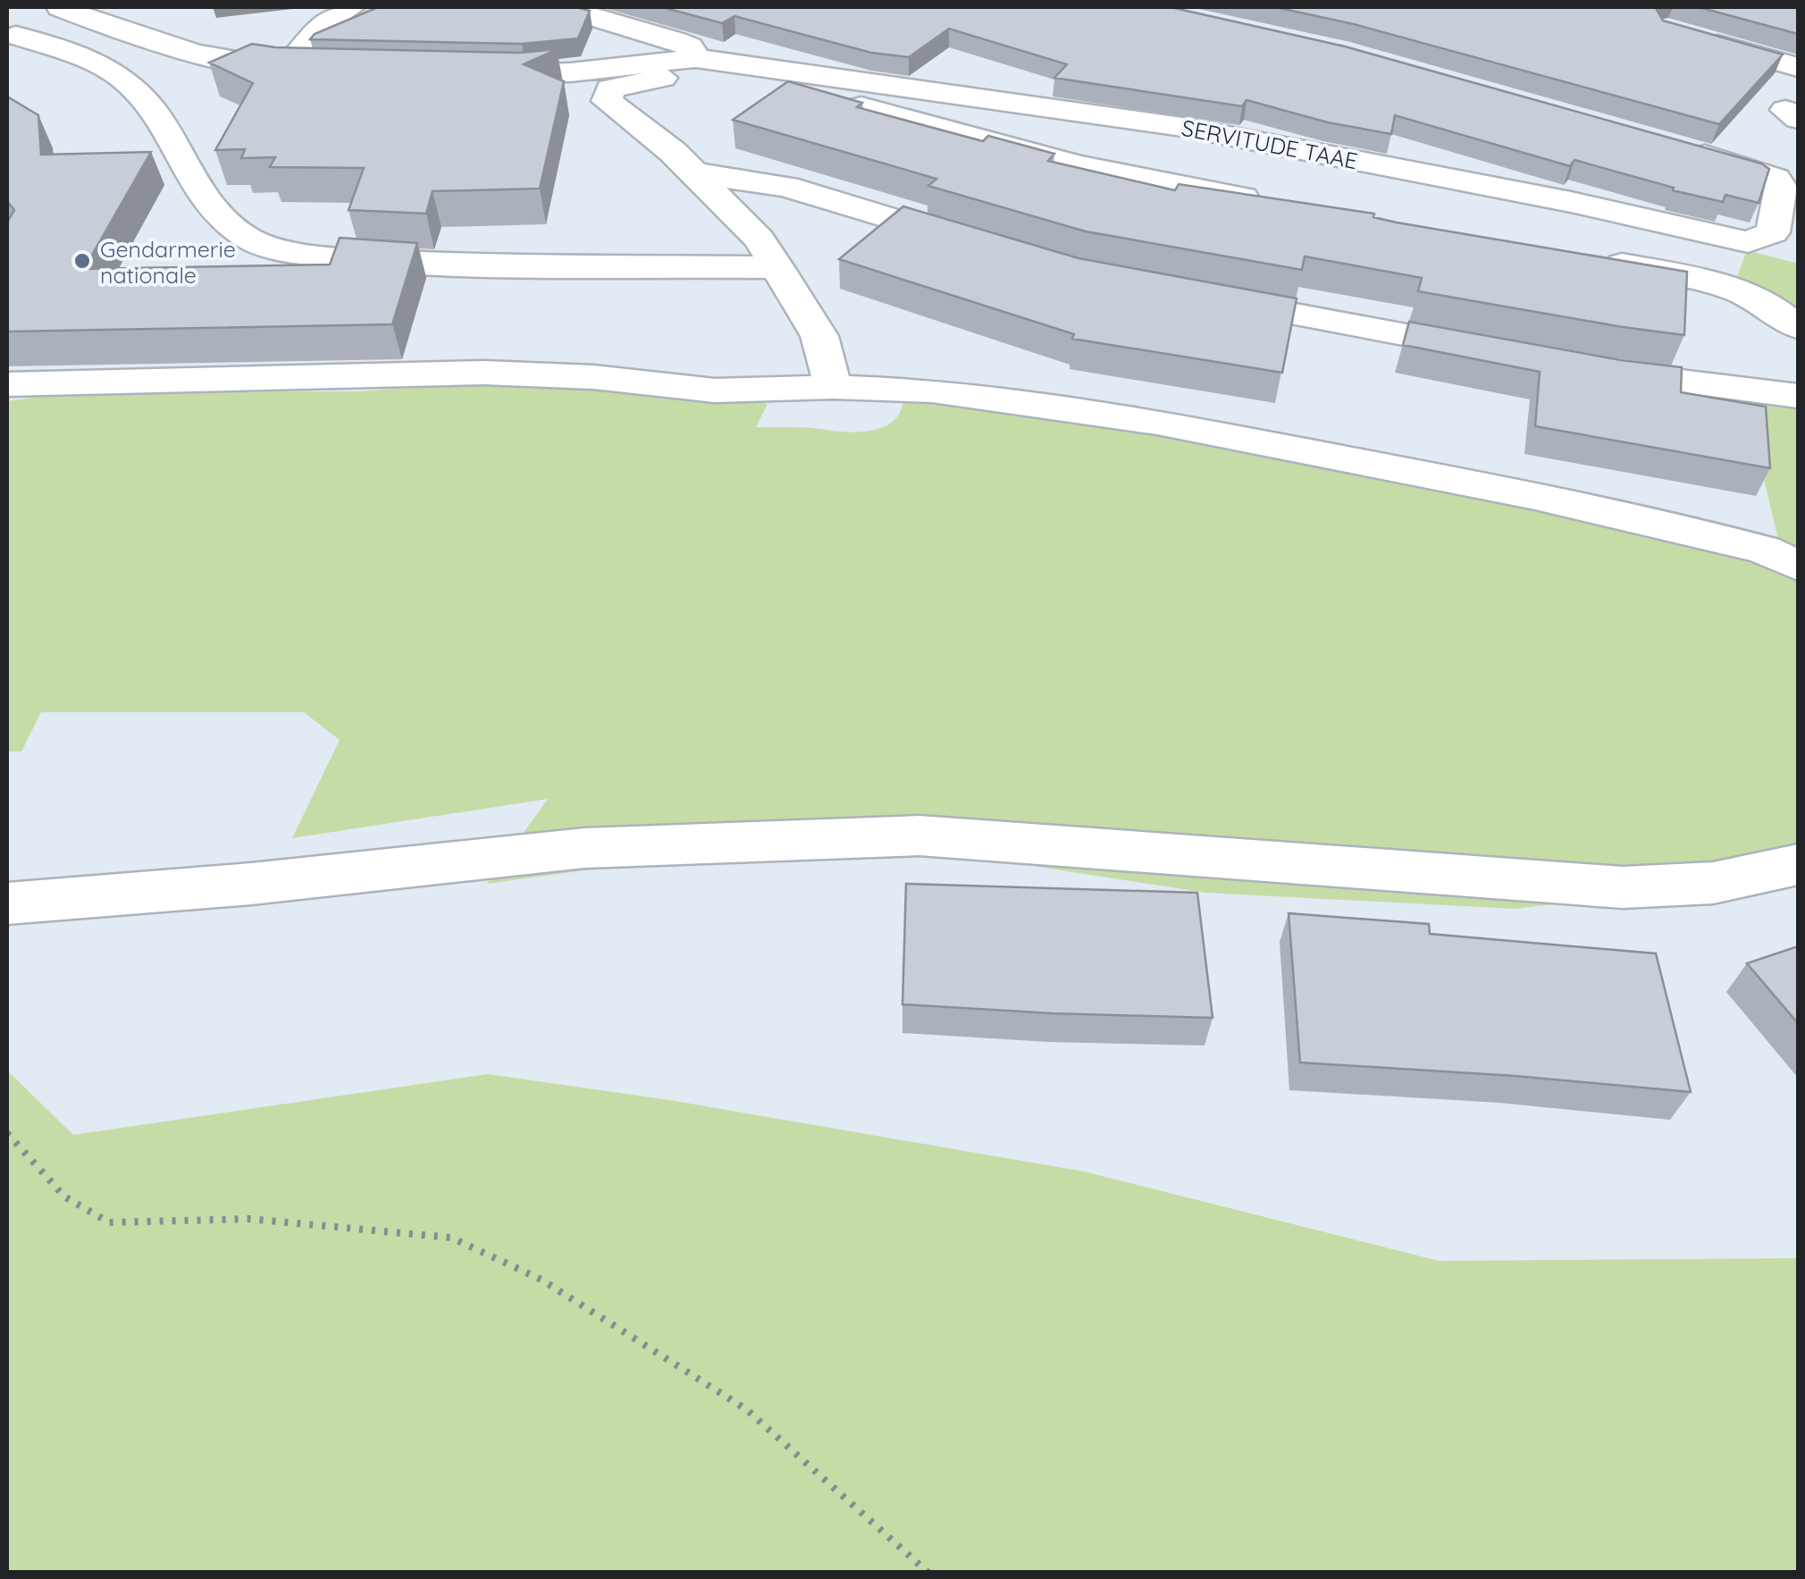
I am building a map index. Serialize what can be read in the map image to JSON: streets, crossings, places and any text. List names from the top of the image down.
{
  "streets": {
    "street": ["SERVITUDE TAAE"]
  },
  "places": ["Gendarmerie nationale"]
}
